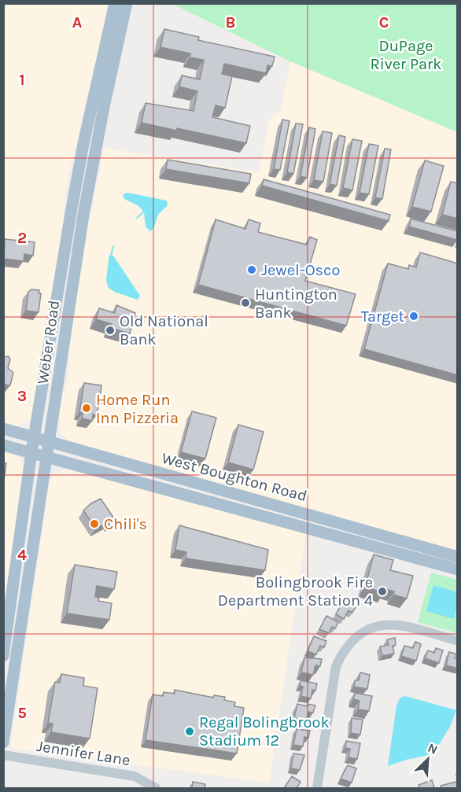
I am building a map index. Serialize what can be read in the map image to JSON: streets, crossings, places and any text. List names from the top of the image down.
{
  "streets": {
    "main road": ["Weber Road", "West Boughton Road"],
    "street": ["Jennifer Lane"]
  },
  "crossings": [
    ["Weber Road", "West Boughton Road"]
  ],
  "parks": ["DuPage River Park"],
  "places": [
    "Jewel-Osco",
    "Huntington Bank",
    "Target",
    "Old National Bank",
    "Home Run Inn Pizzeria",
    "Chili's",
    "Bolingbrook Fire Department Station 4",
    "Regal Bolingbrook Stadium 12"
  ],
  "north": "top right",
  "grid": {
    "columns": ["A", "B", "C"],
    "rows": [
      "1",
      "2",
      "3",
      "4",
      "5"
    ]
  }
}
